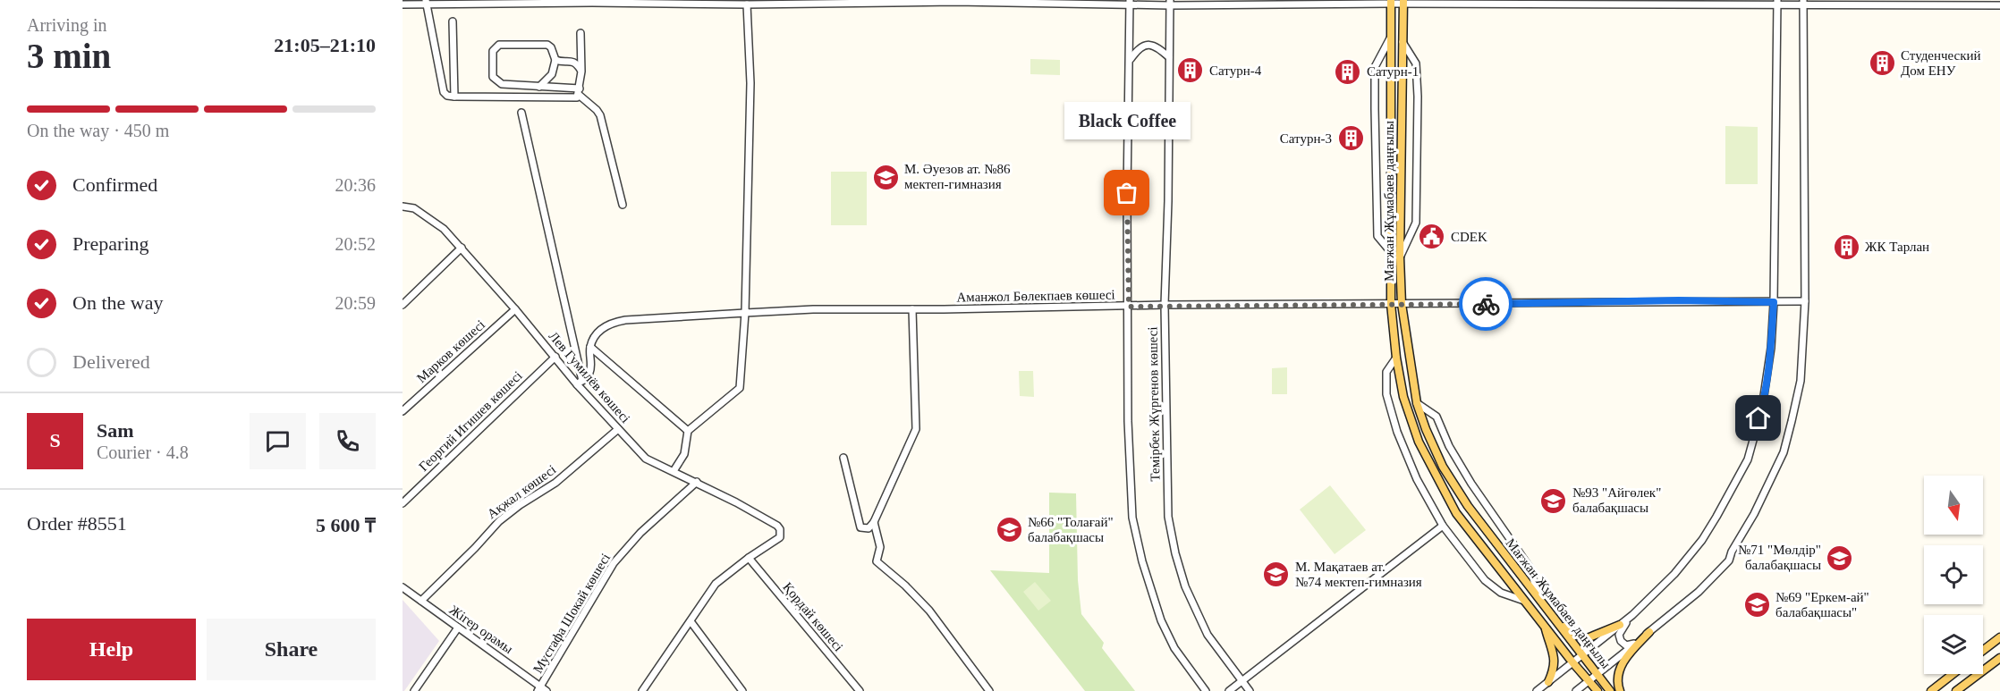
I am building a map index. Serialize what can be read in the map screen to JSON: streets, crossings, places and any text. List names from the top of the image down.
{
  "streets": {
    "main road": ["Мағжан Жұмабаев даңғылы"],
    "street": [
      "Аманжол Бөлекпаев көшесі",
      "Марков көшесі",
      "Лев Гумилёв көшесі",
      "Темірбек Жүргенов көшесі",
      "Георгий Игишев көшесі",
      "Ақжал көшесі",
      "Мустафа Шокай көшесі",
      "Қордай көшесі",
      "Жігер орамы"
    ]
  },
  "crossings": [
    ["Мағжан Жұмабаев даңғылы", "Аманжол Бөлекпаев көшесі"],
    ["Аманжол Бөлекпаев көшесі", "Темірбек Жүргенов көшесі"],
    ["Марков көшесі", "Лев Гумилёв көшесі"],
    ["Лев Гумилёв көшесі", "Георгий Игишев көшесі"],
    ["Лев Гумилёв көшесі", "Ақжал көшесі"],
    ["Лев Гумилёв көшесі", "Мустафа Шокай көшесі"],
    ["Лев Гумилёв көшесі", "Қордай көшесі"],
    ["Ақжал көшесі", "Жігер орамы"],
    ["Мустафа Шокай көшесі", "Жігер орамы"]
  ],
  "places": {
    "building": [
      "Студенческий Дом ЕНУ",
      "Сатурн-4",
      "Сатурн-1",
      "Сатурн-3",
      "ЖК Тарлан"
    ],
    "school or university": [
      "М. Әуезов ат. №86 мектеп-гимназия",
      "№93 \"Айгөлек\" балабақшасы",
      "№66 \"Толағай\" балабақшасы",
      "№71 \"Мөлдір\" балабақшасы",
      "М. Мақатаев ат. №74 мектеп-гимназия",
      "№69 \"Еркем-ай\" балабақшасы\""
    ],
    "other": ["Black Coffee"],
    "public building": ["CDEK"]
  },
  "north": "bottom",
  "page": {
    "heading": ["3 min", "Arriving in", "21:05–21:10"],
    "panel": [
      "Sam",
      "Courier · 4.8",
      "Order #8551",
      "5 600 ₸"
    ],
    "bar": "On the way · 450 m",
    "bubble": "Black Coffee",
    "list": [
      ["Confirmed", "20:36"],
      ["Preparing", "20:52"],
      ["On the way", "20:59"],
      "Delivered"
    ],
    "round": "S",
    "buttons": ["Help", "Share"]
  }
}
